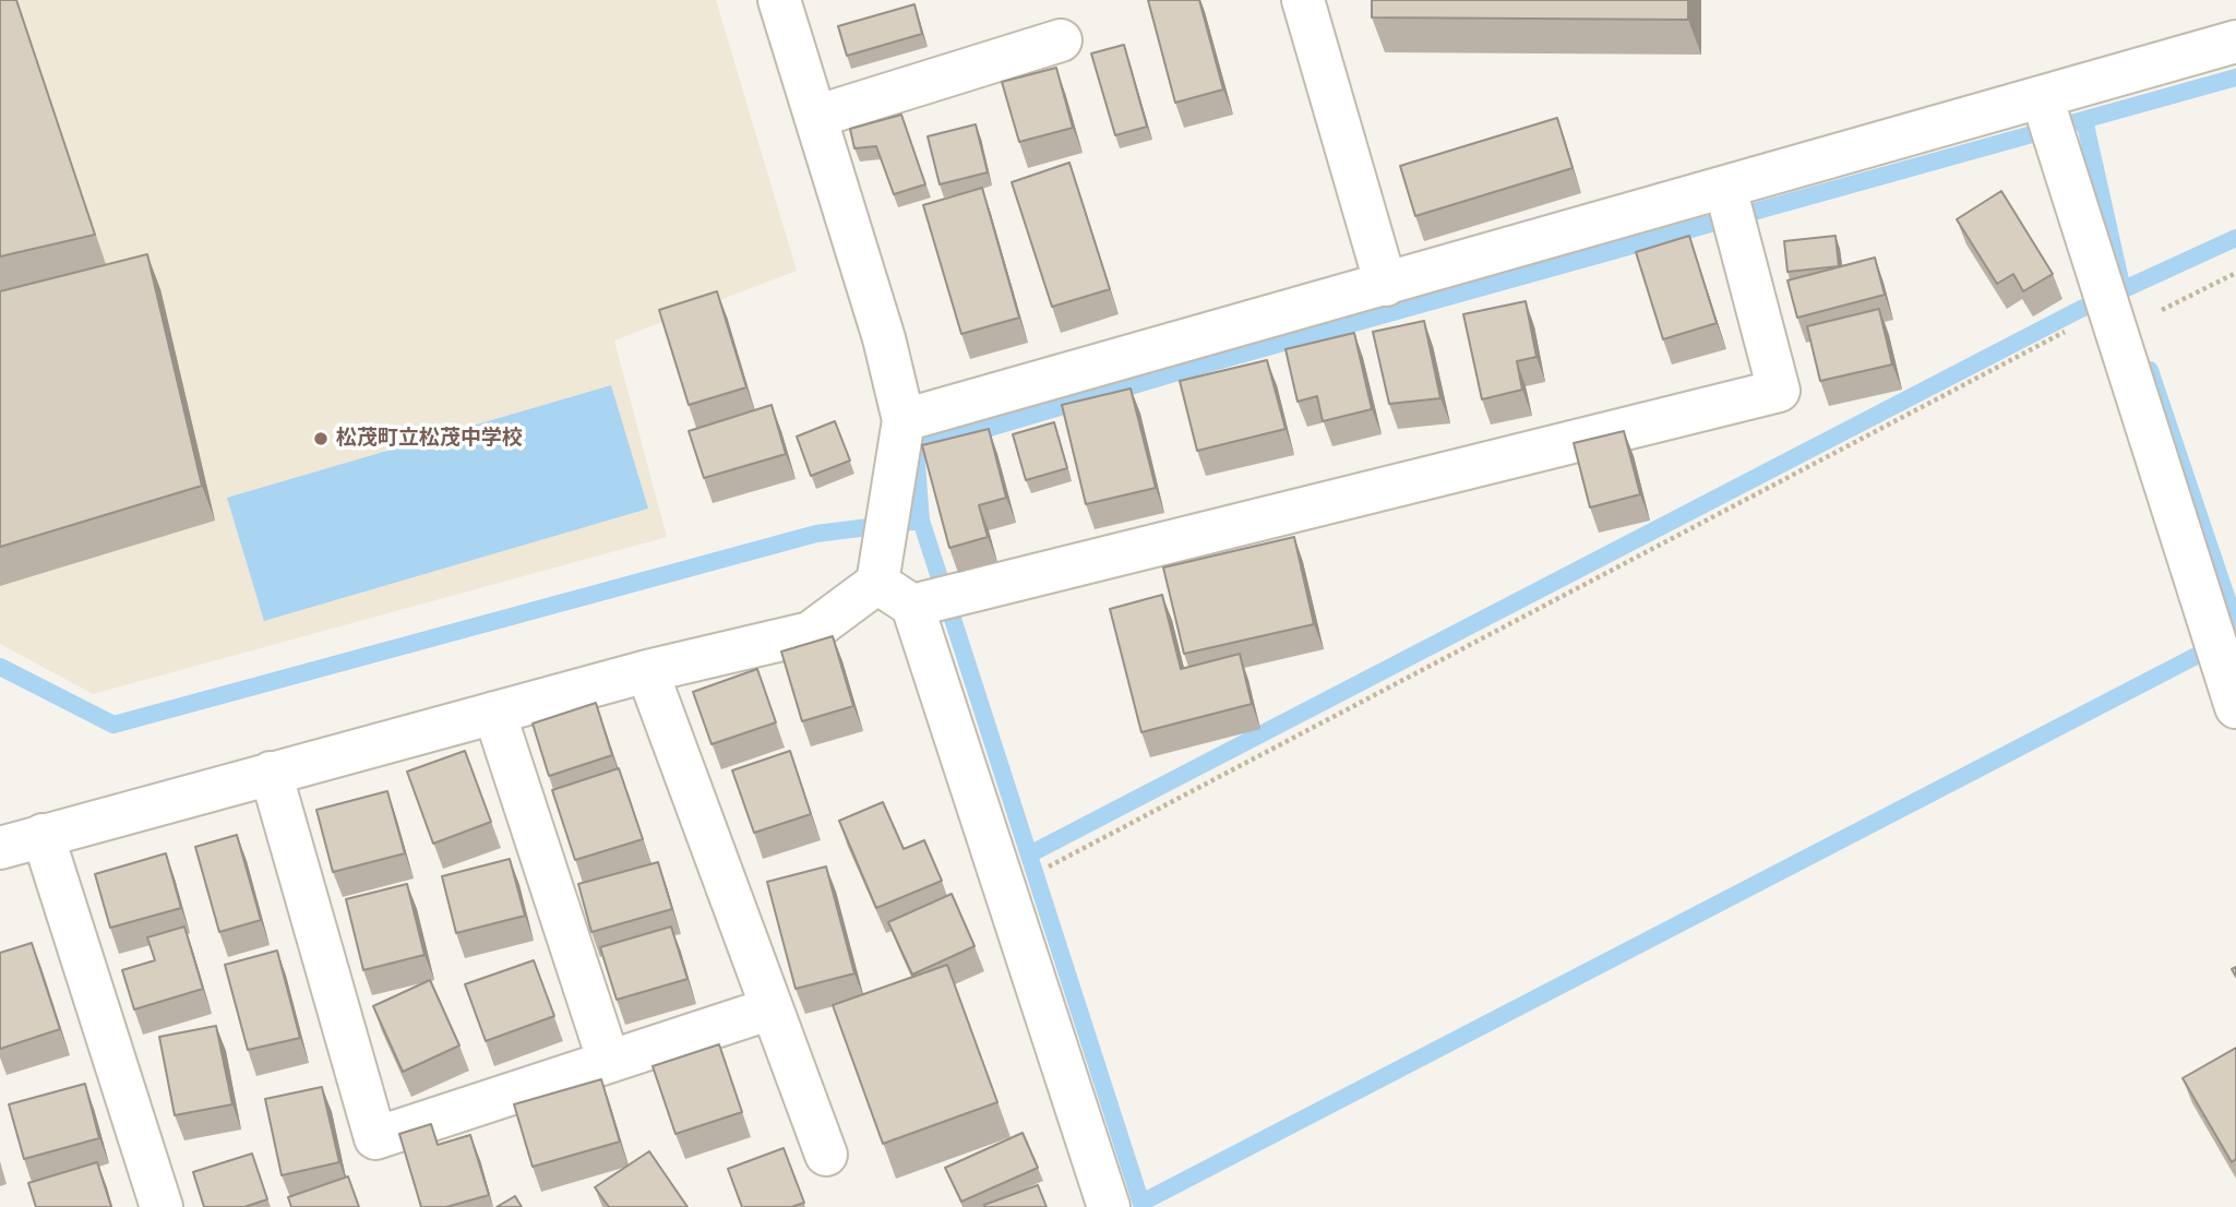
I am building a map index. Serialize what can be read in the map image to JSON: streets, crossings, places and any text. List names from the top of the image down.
{
  "places": ["松茂町立松茂中学校"]
}
